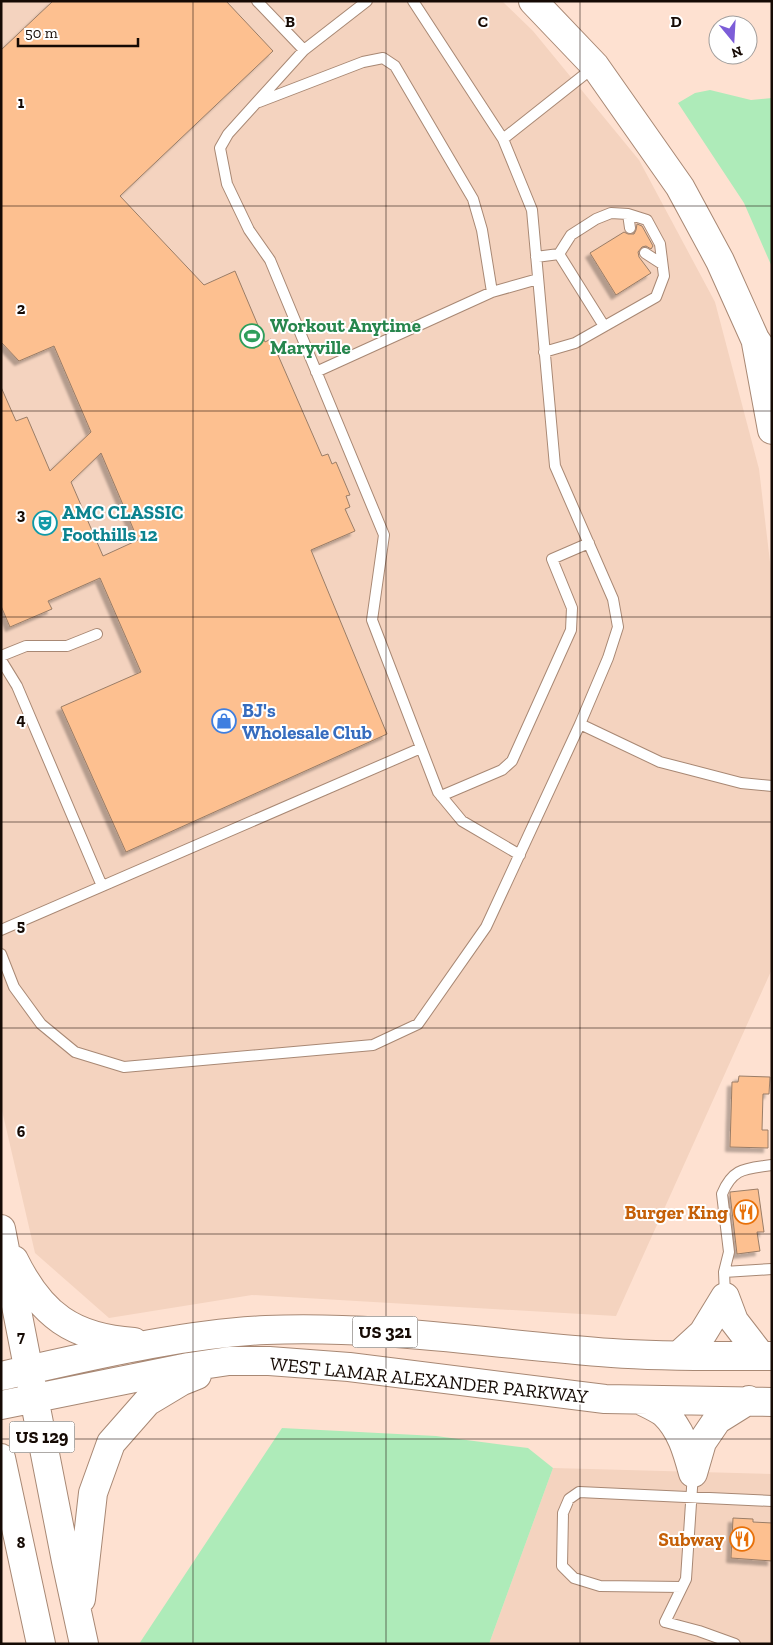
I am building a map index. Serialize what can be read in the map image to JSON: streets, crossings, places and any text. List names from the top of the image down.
{
  "streets": {
    "main road": ["US 321", "WEST LAMAR ALEXANDER PARKWAY", "US 129"]
  },
  "crossings": [
    ["WEST LAMAR ALEXANDER PARKWAY", "US 129"]
  ],
  "places": {
    "sports": ["Workout Anytime Maryville"],
    "theatre": ["AMC CLASSIC Foothills 12"],
    "shop": ["BJ's Wholesale Club"],
    "restaurant": ["Burger King", "Subway"]
  },
  "scale_bar": "50 m",
  "north": "bottom",
  "grid": {
    "columns": ["B", "C", "D"],
    "rows": [
      "1",
      "2",
      "3",
      "4",
      "5",
      "6",
      "7",
      "8"
    ]
  }
}
